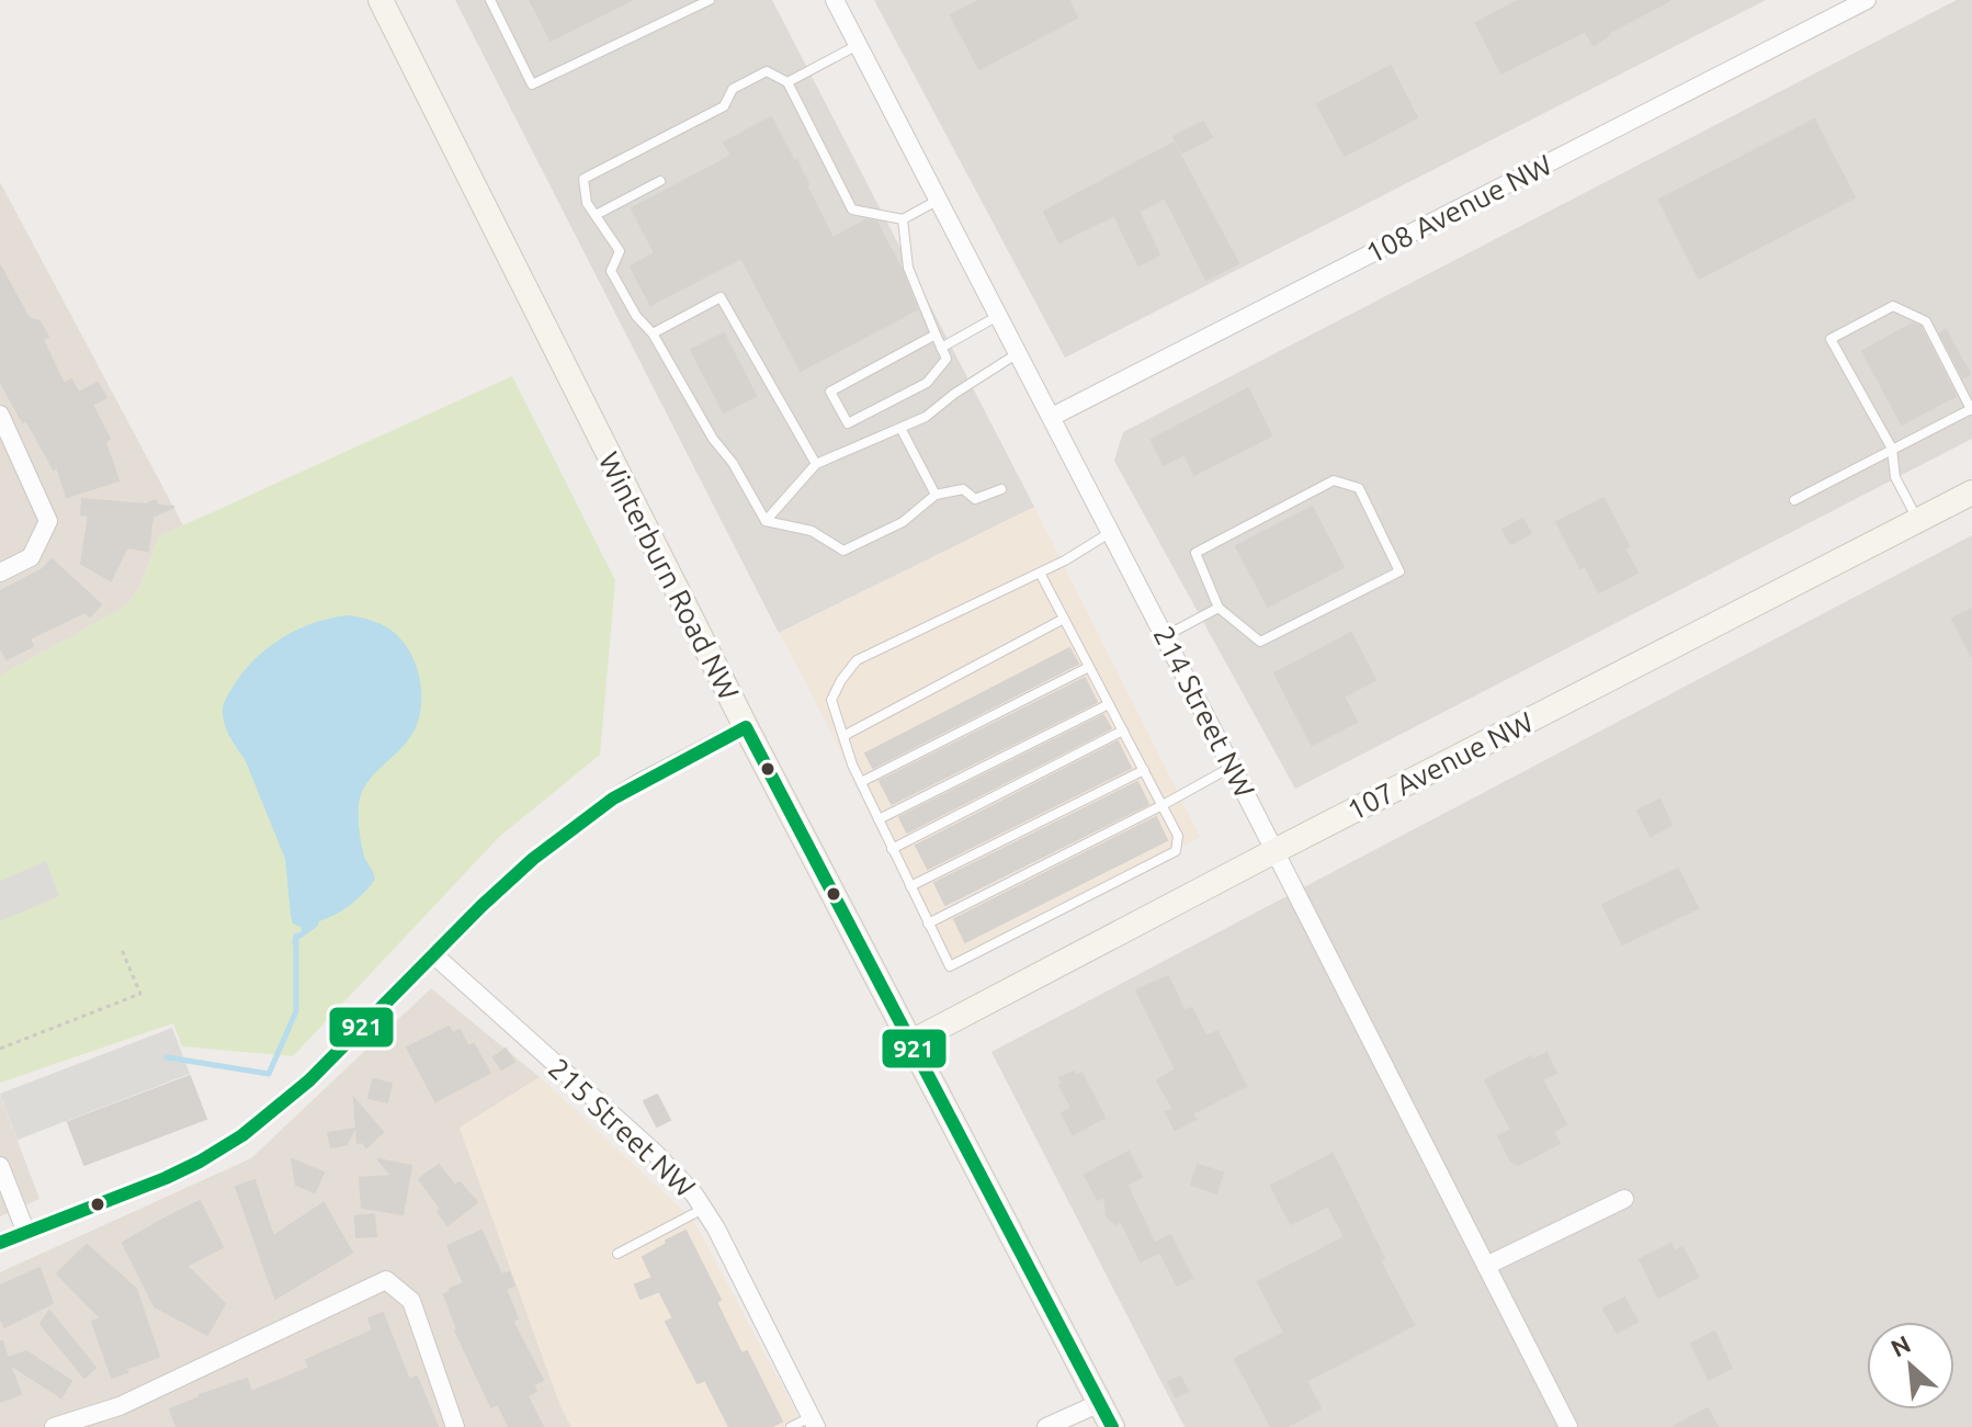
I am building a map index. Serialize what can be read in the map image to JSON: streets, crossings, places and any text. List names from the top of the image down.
{
  "streets": {
    "main road": ["Winterburn Road NW", "107 Avenue NW"],
    "street": ["108 Avenue NW", "214 Street NW", "215 Street NW"]
  },
  "crossings": [
    ["108 Avenue NW", "214 Street NW"],
    ["Winterburn Road NW", "107 Avenue NW"],
    ["214 Street NW", "107 Avenue NW"]
  ],
  "lines": ["transit line 921"],
  "north": "top left"
}
